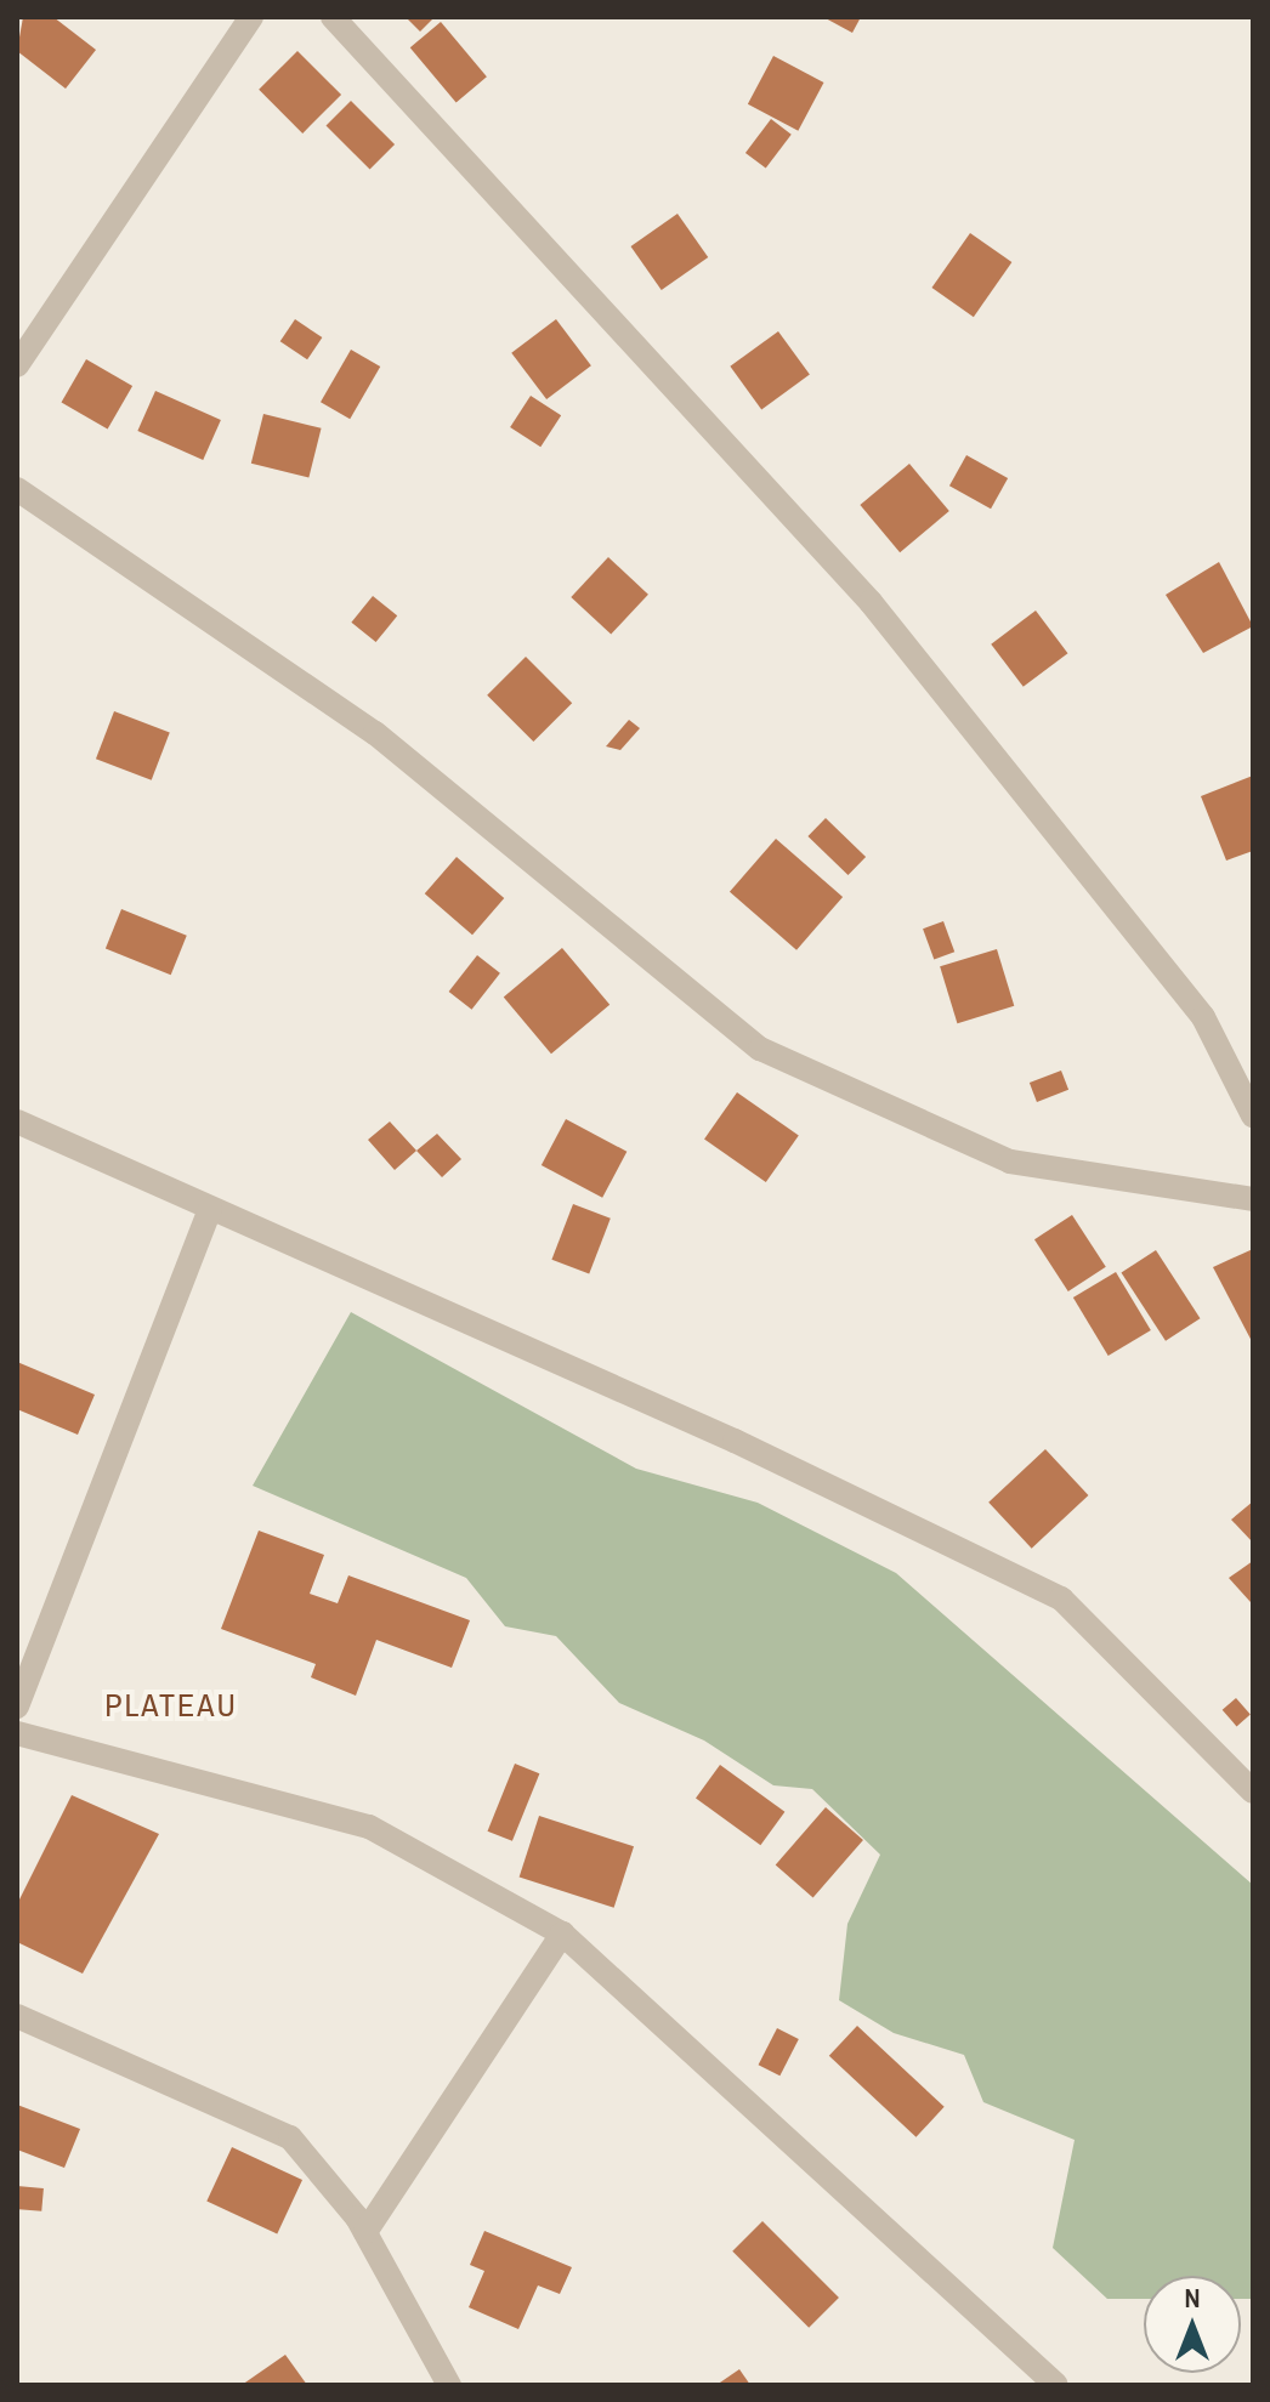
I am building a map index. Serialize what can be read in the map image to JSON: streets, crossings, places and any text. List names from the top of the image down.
{
  "districts": ["PLATEAU"],
  "north": "top"
}
